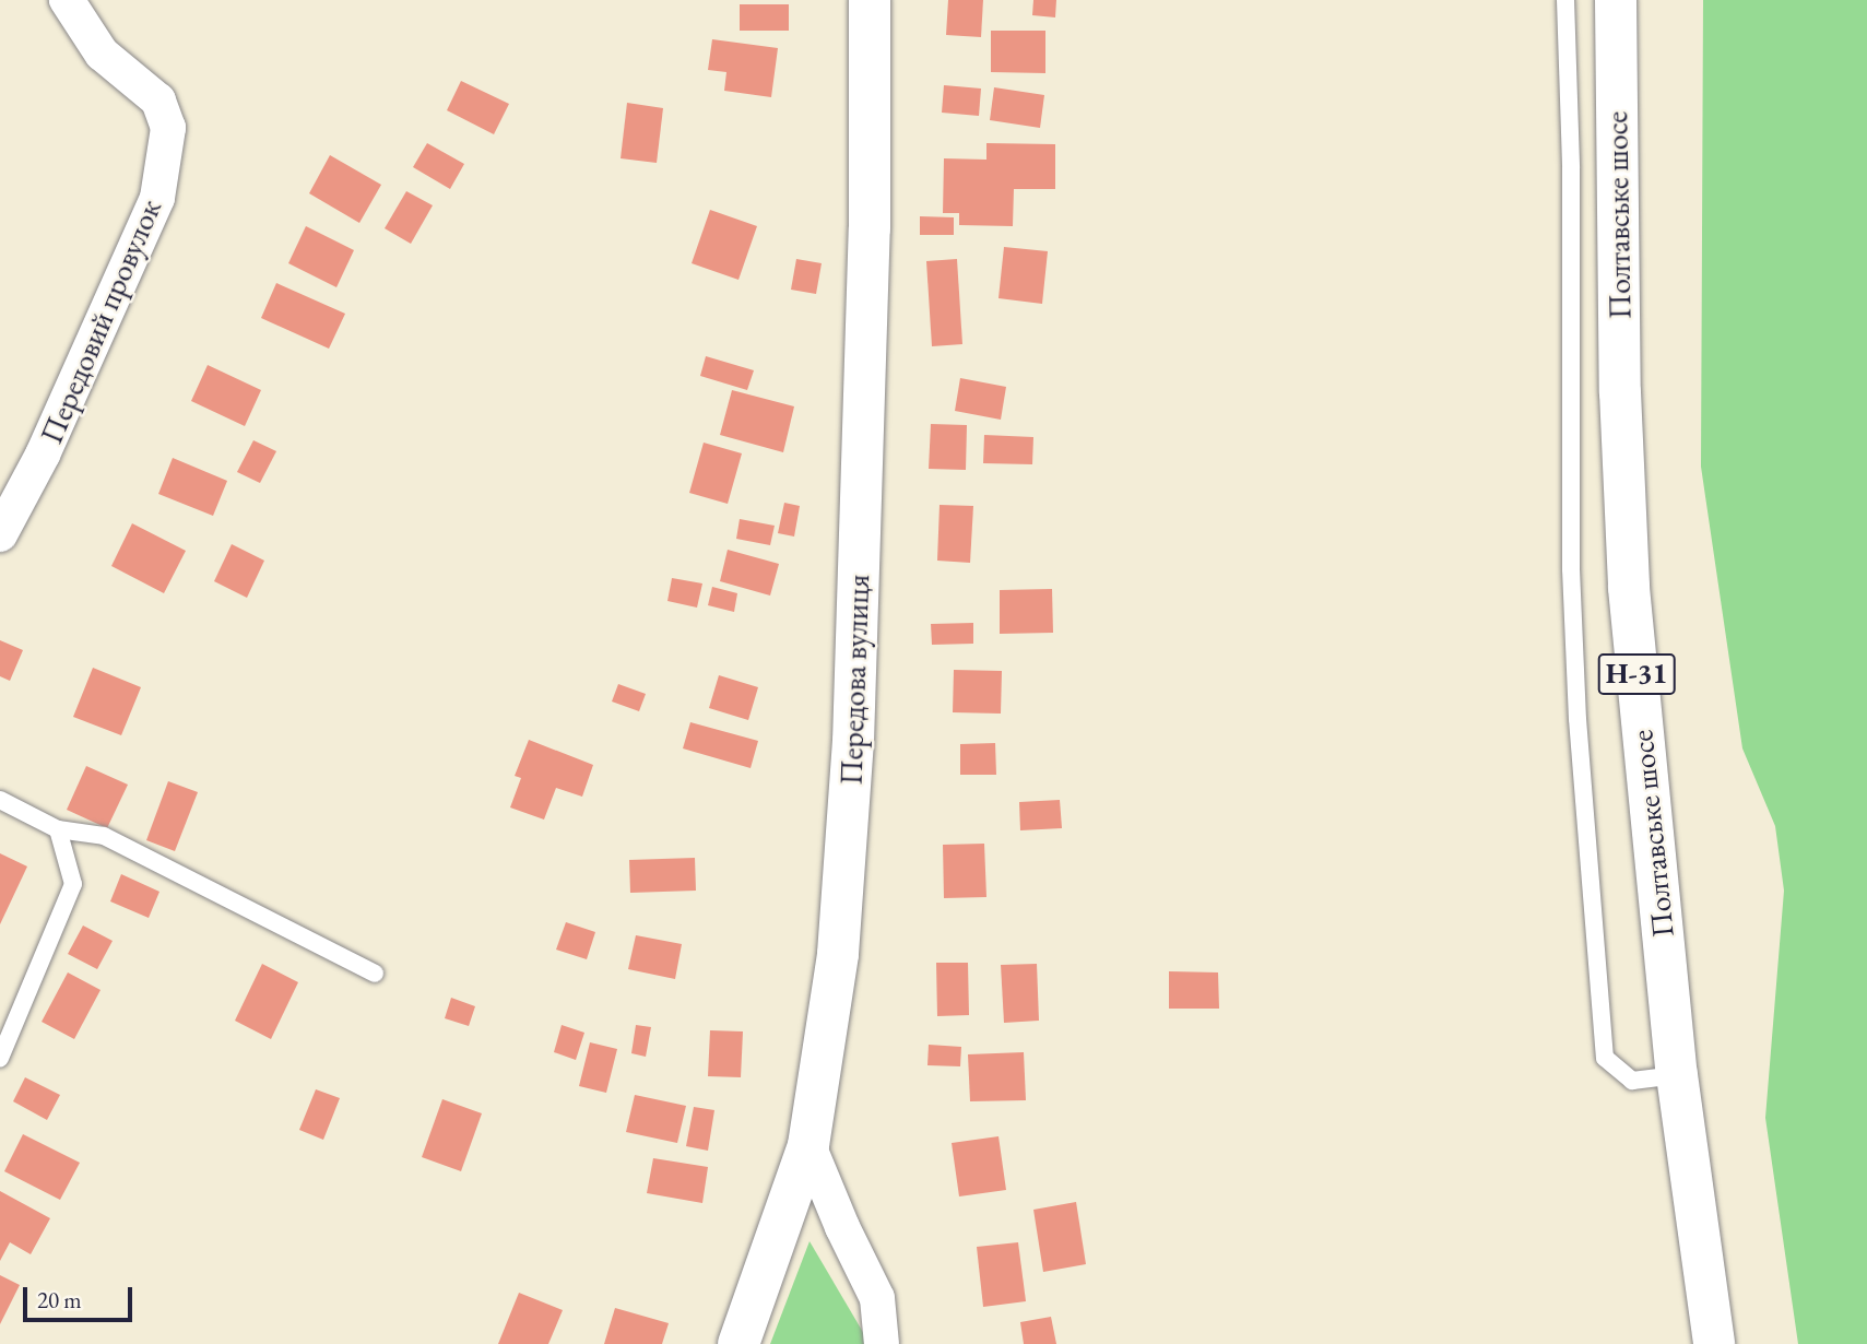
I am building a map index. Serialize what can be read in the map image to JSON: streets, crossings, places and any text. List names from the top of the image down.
{
  "streets": {
    "street": [
      "Полтавське шосе",
      "Передовий провулок",
      "Н-31",
      "Передова вулиця"
    ]
  },
  "scale_bar": "20 m"
}
